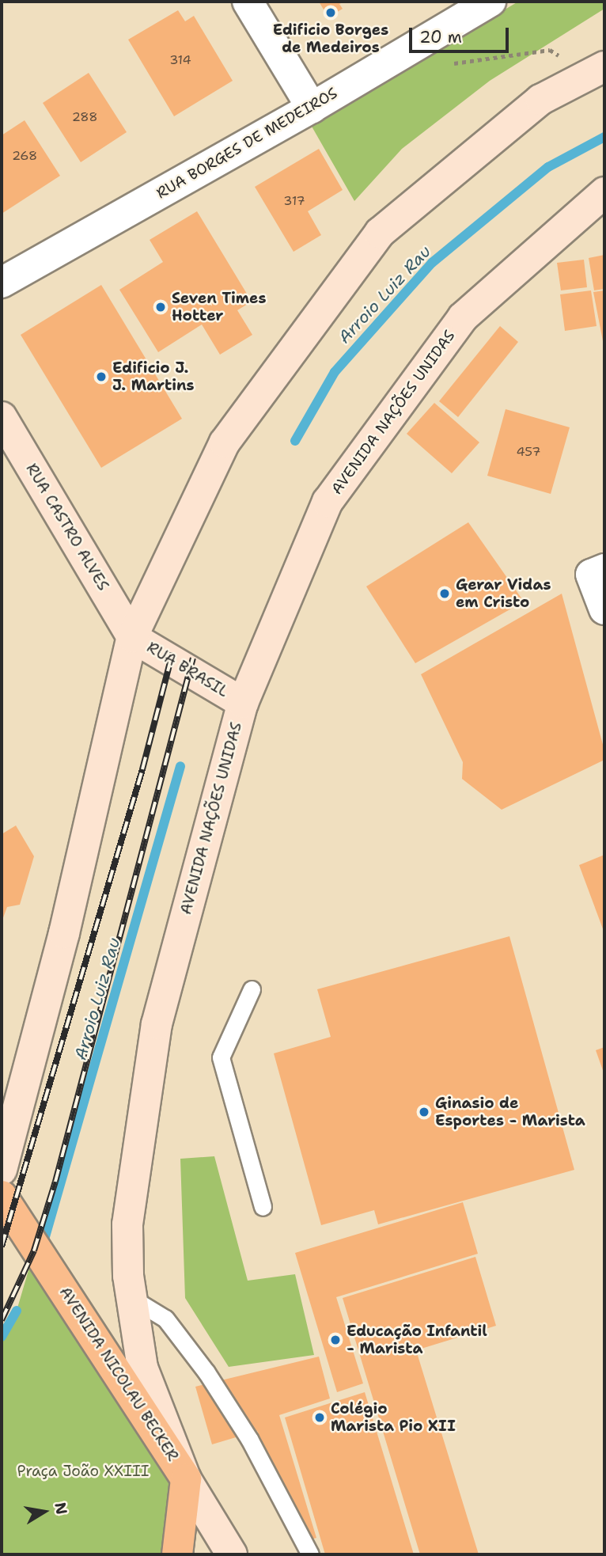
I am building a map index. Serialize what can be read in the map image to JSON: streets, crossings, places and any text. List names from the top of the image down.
{
  "streets": {
    "main road": [
      "AVENIDA NAÇÕES UNIDAS",
      "RUA CASTRO ALVES",
      "RUA BRASIL",
      "AVENIDA NICOLAU BECKER"
    ],
    "street": ["RUA BORGES DE MEDEIROS"]
  },
  "crossings": [
    ["AVENIDA NAÇÕES UNIDAS", "RUA BRASIL"],
    ["AVENIDA NAÇÕES UNIDAS", "AVENIDA NICOLAU BECKER"],
    ["RUA CASTRO ALVES", "RUA BRASIL"]
  ],
  "water": ["Arroio Luiz Rau"],
  "parks": ["Praça João XXIII"],
  "places": [
    "Edificio Borges de Medeiros",
    "Seven Times Hotter",
    "Edificio J. J. Martins",
    "Gerar Vidas em Cristo",
    "Ginasio de Esportes - Marista",
    "Educação Infantil - Marista",
    "Colégio Marista Pio XII"
  ],
  "house_numbers": [
    "314",
    "288",
    "268",
    "317",
    "457"
  ],
  "scale_bar": "20 m",
  "north": "right"
}
